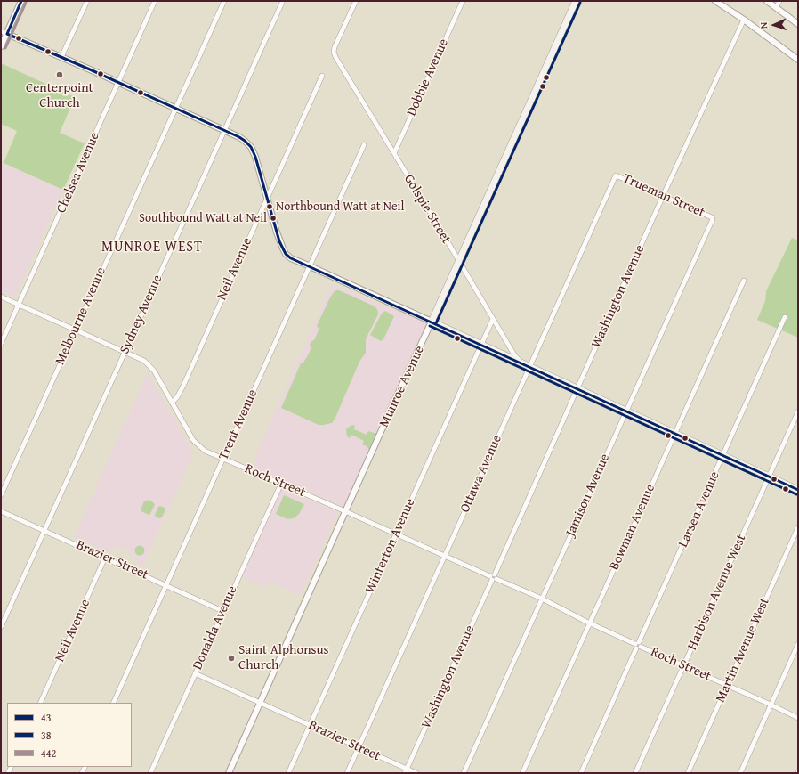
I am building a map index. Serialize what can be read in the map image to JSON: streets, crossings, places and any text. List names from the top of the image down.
{
  "streets": {
    "main road": ["Munroe Avenue"],
    "street": [
      "Dobbie Avenue",
      "Chelsea Avenue",
      "Trueman Street",
      "Golspie Street",
      "Neil Avenue",
      "Washington Avenue",
      "Sydney Avenue",
      "Melbourne Avenue",
      "Trent Avenue",
      "Ottawa Avenue",
      "Roch Street",
      "Jamison Avenue",
      "Larsen Avenue",
      "Bowman Avenue",
      "Winterton Avenue",
      "Brazier Street",
      "Harbison Avenue West",
      "Donalda Avenue",
      "Martin Avenue West"
    ]
  },
  "crossings": [
    ["Dobbie Avenue", "Golspie Street"],
    ["Chelsea Avenue", "Roch Street"],
    ["Trueman Street", "Washington Avenue"],
    ["Trueman Street", "Ottawa Avenue"],
    ["Trueman Street", "Jamison Avenue"],
    ["Golspie Street", "Munroe Avenue"],
    ["Golspie Street", "Ottawa Avenue"],
    ["Golspie Street", "Winterton Avenue"],
    ["Neil Avenue", "Roch Street"],
    ["Neil Avenue", "Brazier Street"],
    ["Washington Avenue", "Roch Street"],
    ["Washington Avenue", "Brazier Street"],
    ["Sydney Avenue", "Roch Street"],
    ["Sydney Avenue", "Brazier Street"],
    ["Melbourne Avenue", "Roch Street"],
    ["Munroe Avenue", "Roch Street"],
    ["Munroe Avenue", "Brazier Street"],
    ["Trent Avenue", "Roch Street"],
    ["Trent Avenue", "Brazier Street"],
    ["Ottawa Avenue", "Roch Street"],
    ["Ottawa Avenue", "Brazier Street"],
    ["Roch Street", "Jamison Avenue"],
    ["Roch Street", "Larsen Avenue"],
    ["Roch Street", "Bowman Avenue"],
    ["Roch Street", "Winterton Avenue"],
    ["Roch Street", "Harbison Avenue West"],
    ["Roch Street", "Donalda Avenue"],
    ["Roch Street", "Martin Avenue West"],
    ["Winterton Avenue", "Brazier Street"],
    ["Brazier Street", "Donalda Avenue"]
  ],
  "districts": ["MUNROE WEST"],
  "places": [
    "Centerpoint Church",
    "Northbound Watt at Neil",
    "Southbound Watt at Neil",
    "Saint Alphonsus Church"
  ],
  "lines": ["transit line 43", "transit line 38", "transit line 442"],
  "legend": ["43", "38", "442"],
  "north": "left"
}
